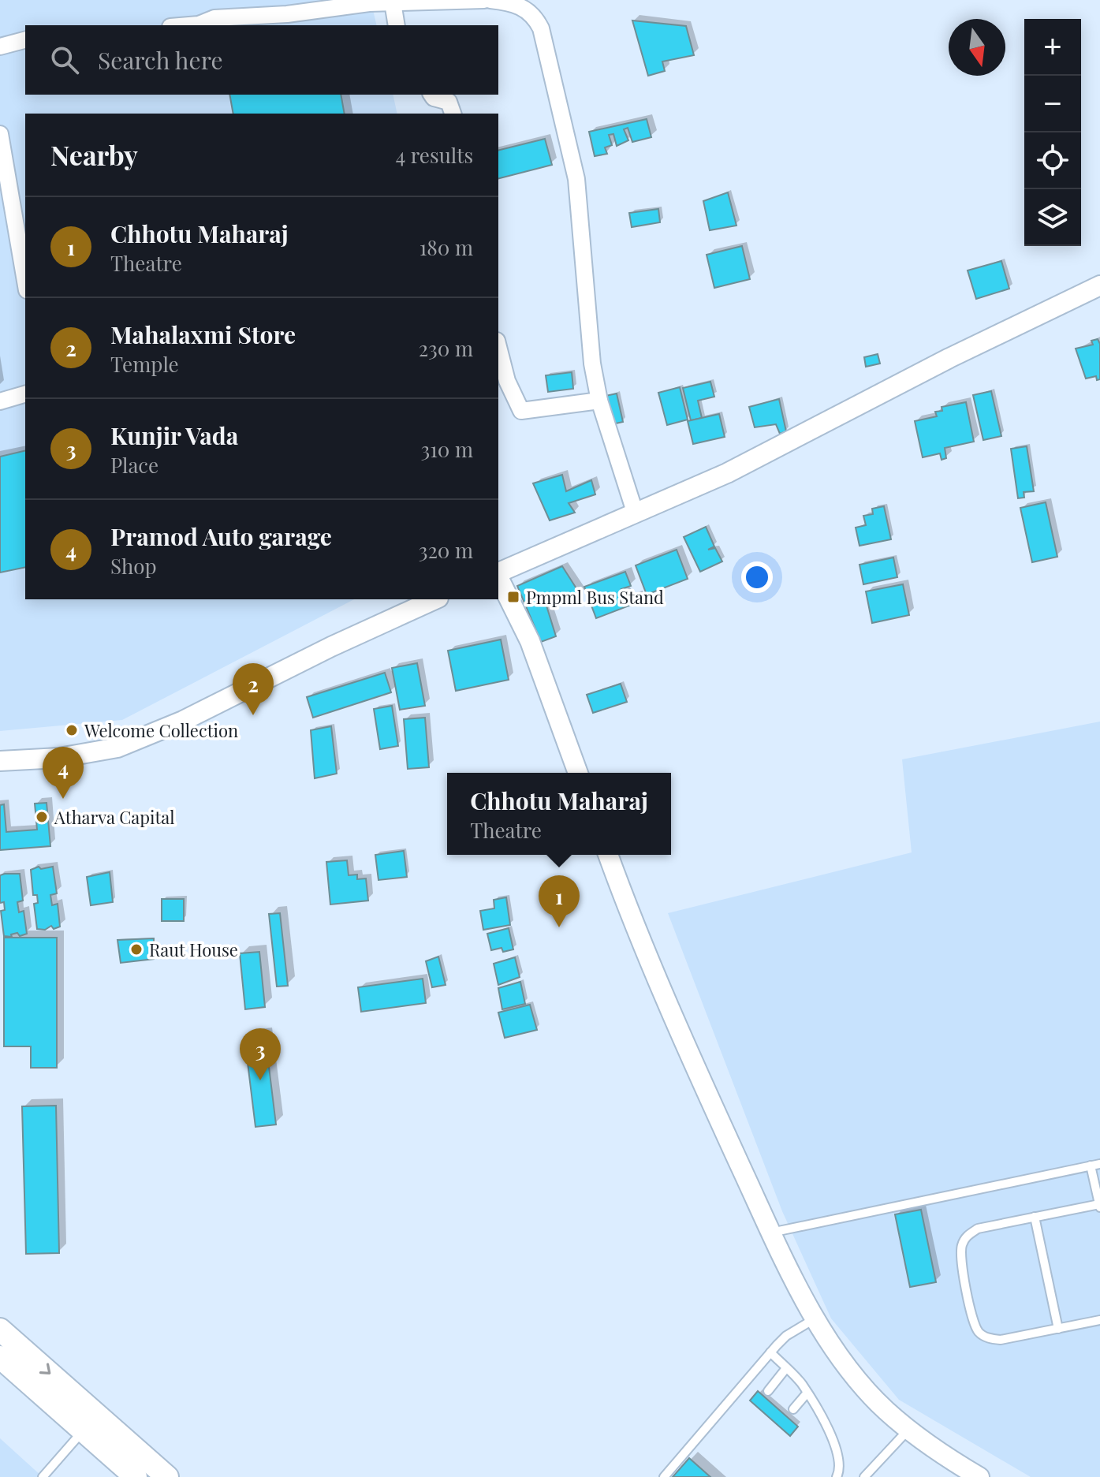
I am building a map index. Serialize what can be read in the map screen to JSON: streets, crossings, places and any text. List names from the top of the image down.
{
  "places": {
    "transit": ["Pmpml Bus Stand"],
    "other": ["Welcome Collection", "Atharva Capital", "Raut House"]
  },
  "north": "bottom",
  "page": {
    "map_buttons": ["+", "−"],
    "search": "Search here",
    "heading": ["Nearby", "4 results"],
    "list": [
      {
        "mark": "1",
        "name": "Chhotu Maharaj",
        "note": "Theatre",
        "value": "180 m"
      },
      {
        "mark": "2",
        "name": "Mahalaxmi Store",
        "note": "Temple",
        "value": "230 m"
      },
      {
        "mark": "3",
        "name": "Kunjir Vada",
        "note": "Place",
        "value": "310 m"
      },
      {
        "mark": "4",
        "name": "Pramod Auto garage",
        "note": "Shop",
        "value": "320 m"
      }
    ],
    "pins": [
      "2",
      "4",
      "1",
      "3"
    ],
    "popup": ["Chhotu Maharaj", "Theatre"]
  }
}
